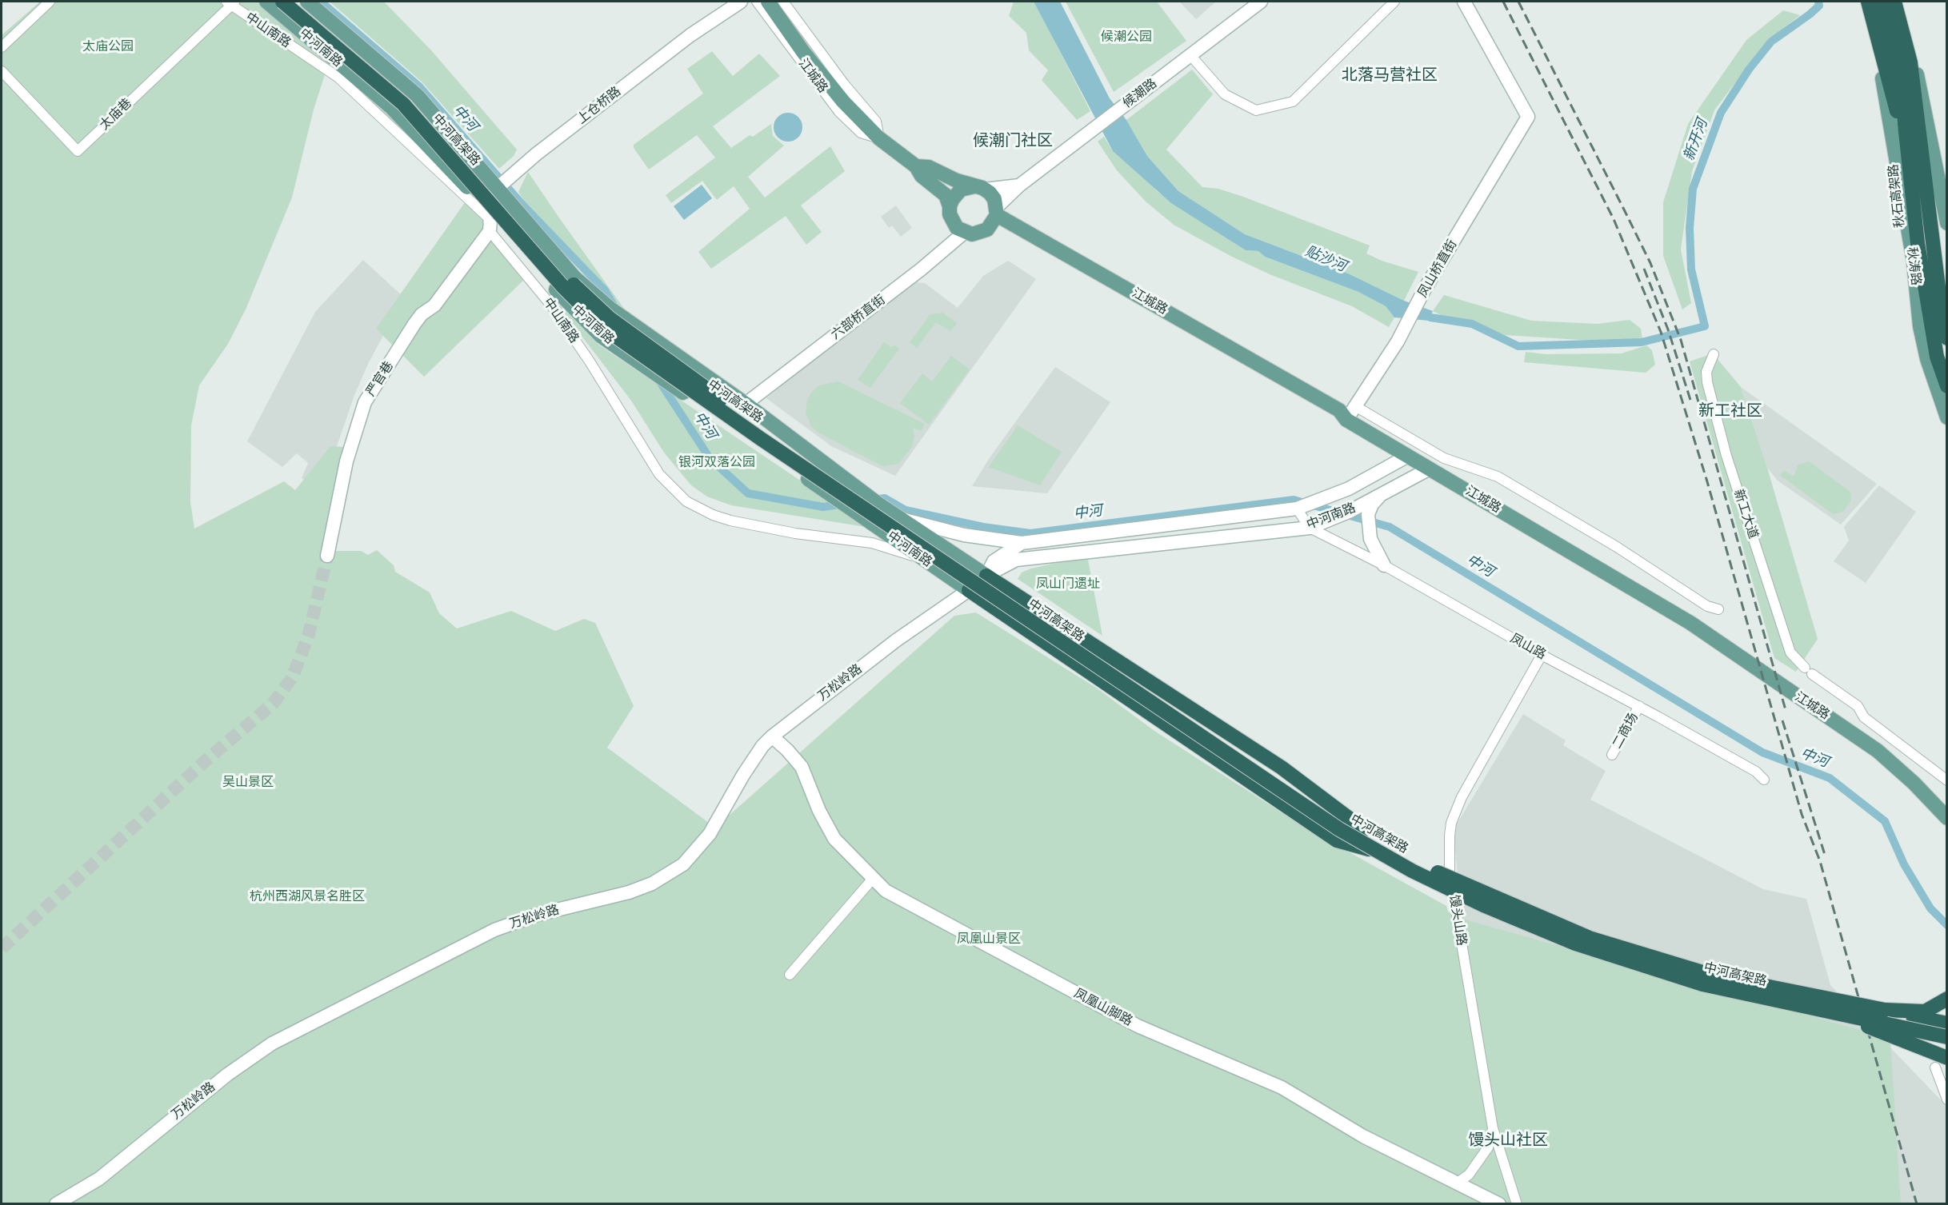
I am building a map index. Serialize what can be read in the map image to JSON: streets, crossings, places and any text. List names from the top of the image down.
{
  "streets": {
    "highway": ["中河高架路", "秋石高架路"],
    "main road": ["中河南路", "江城路", "秋涛路"],
    "street": [
      "中山南路",
      "候潮路",
      "上仓桥路",
      "太庙巷",
      "凤山桥直街",
      "六部桥直街",
      "严官巷",
      "新工大道",
      "凤山路",
      "万松岭路",
      "二商场",
      "馒头山路",
      "凤凰山脚路"
    ]
  },
  "crossings": [
    ["中山南路", "中河南路"],
    ["中山南路", "太庙巷"],
    ["中山南路", "严官巷"],
    ["中河南路", "江城路"],
    ["中河南路", "上仓桥路"],
    ["中河南路", "六部桥直街"],
    ["中河南路", "凤山路"],
    ["中河南路", "万松岭路"],
    ["江城路", "候潮路"],
    ["江城路", "凤山桥直街"],
    ["江城路", "六部桥直街"],
    ["候潮路", "六部桥直街"],
    ["凤山路", "二商场"],
    ["凤山路", "馒头山路"],
    ["万松岭路", "凤凰山脚路"]
  ],
  "districts": [
    "北落马营社区",
    "候潮门社区",
    "新工社区",
    "馒头山社区"
  ],
  "water": ["中河", "新开河", "贴沙河"],
  "parks": [
    "候潮公园",
    "太庙公园",
    "银河双落公园",
    "凤山门遗址",
    "吴山景区",
    "杭州西湖风景名胜区",
    "凤凰山景区"
  ]
}
